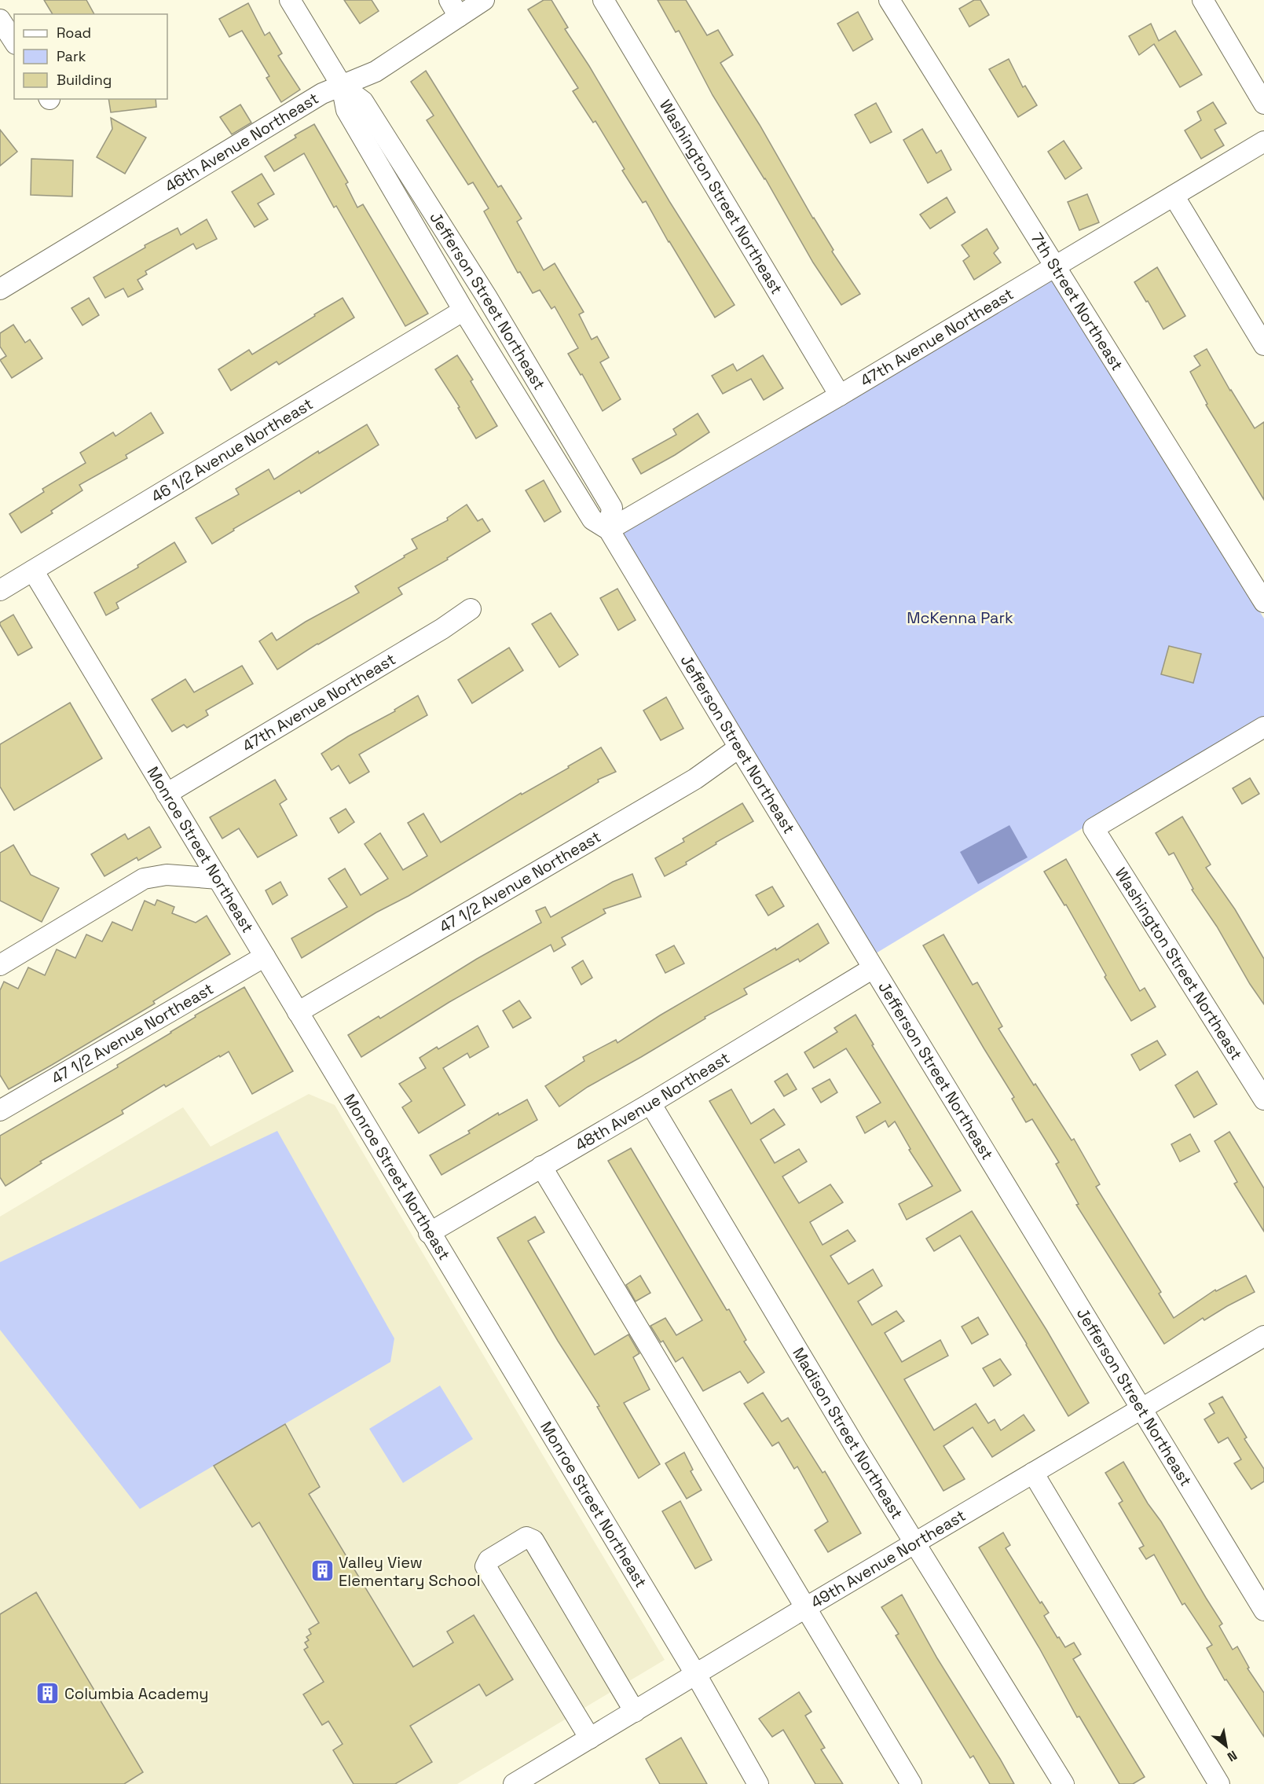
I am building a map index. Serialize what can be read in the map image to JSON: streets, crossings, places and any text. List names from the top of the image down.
{
  "streets": {
    "street": [
      "46th Avenue Northeast",
      "Washington Street Northeast",
      "Jefferson Street Northeast",
      "7th Street Northeast",
      "47th Avenue Northeast",
      "46 1/2 Avenue Northeast",
      "Monroe Street Northeast",
      "47 1/2 Avenue Northeast",
      "48th Avenue Northeast",
      "Madison Street Northeast",
      "49th Avenue Northeast"
    ]
  },
  "crossings": [
    ["46th Avenue Northeast", "Jefferson Street Northeast"],
    ["Washington Street Northeast", "47th Avenue Northeast"],
    ["Jefferson Street Northeast", "47th Avenue Northeast"],
    ["Jefferson Street Northeast", "46 1/2 Avenue Northeast"],
    ["Jefferson Street Northeast", "47 1/2 Avenue Northeast"],
    ["Jefferson Street Northeast", "48th Avenue Northeast"],
    ["Jefferson Street Northeast", "49th Avenue Northeast"],
    ["7th Street Northeast", "47th Avenue Northeast"],
    ["47th Avenue Northeast", "Monroe Street Northeast"],
    ["46 1/2 Avenue Northeast", "Monroe Street Northeast"],
    ["Monroe Street Northeast", "47 1/2 Avenue Northeast"],
    ["Monroe Street Northeast", "48th Avenue Northeast"],
    ["Monroe Street Northeast", "49th Avenue Northeast"],
    ["48th Avenue Northeast", "Madison Street Northeast"],
    ["Madison Street Northeast", "49th Avenue Northeast"]
  ],
  "parks": ["McKenna Park"],
  "places": {
    "building": ["Valley View Elementary School", "Columbia Academy"]
  },
  "legend": ["Road", "Park", "Building"],
  "north": "bottom right"
}
